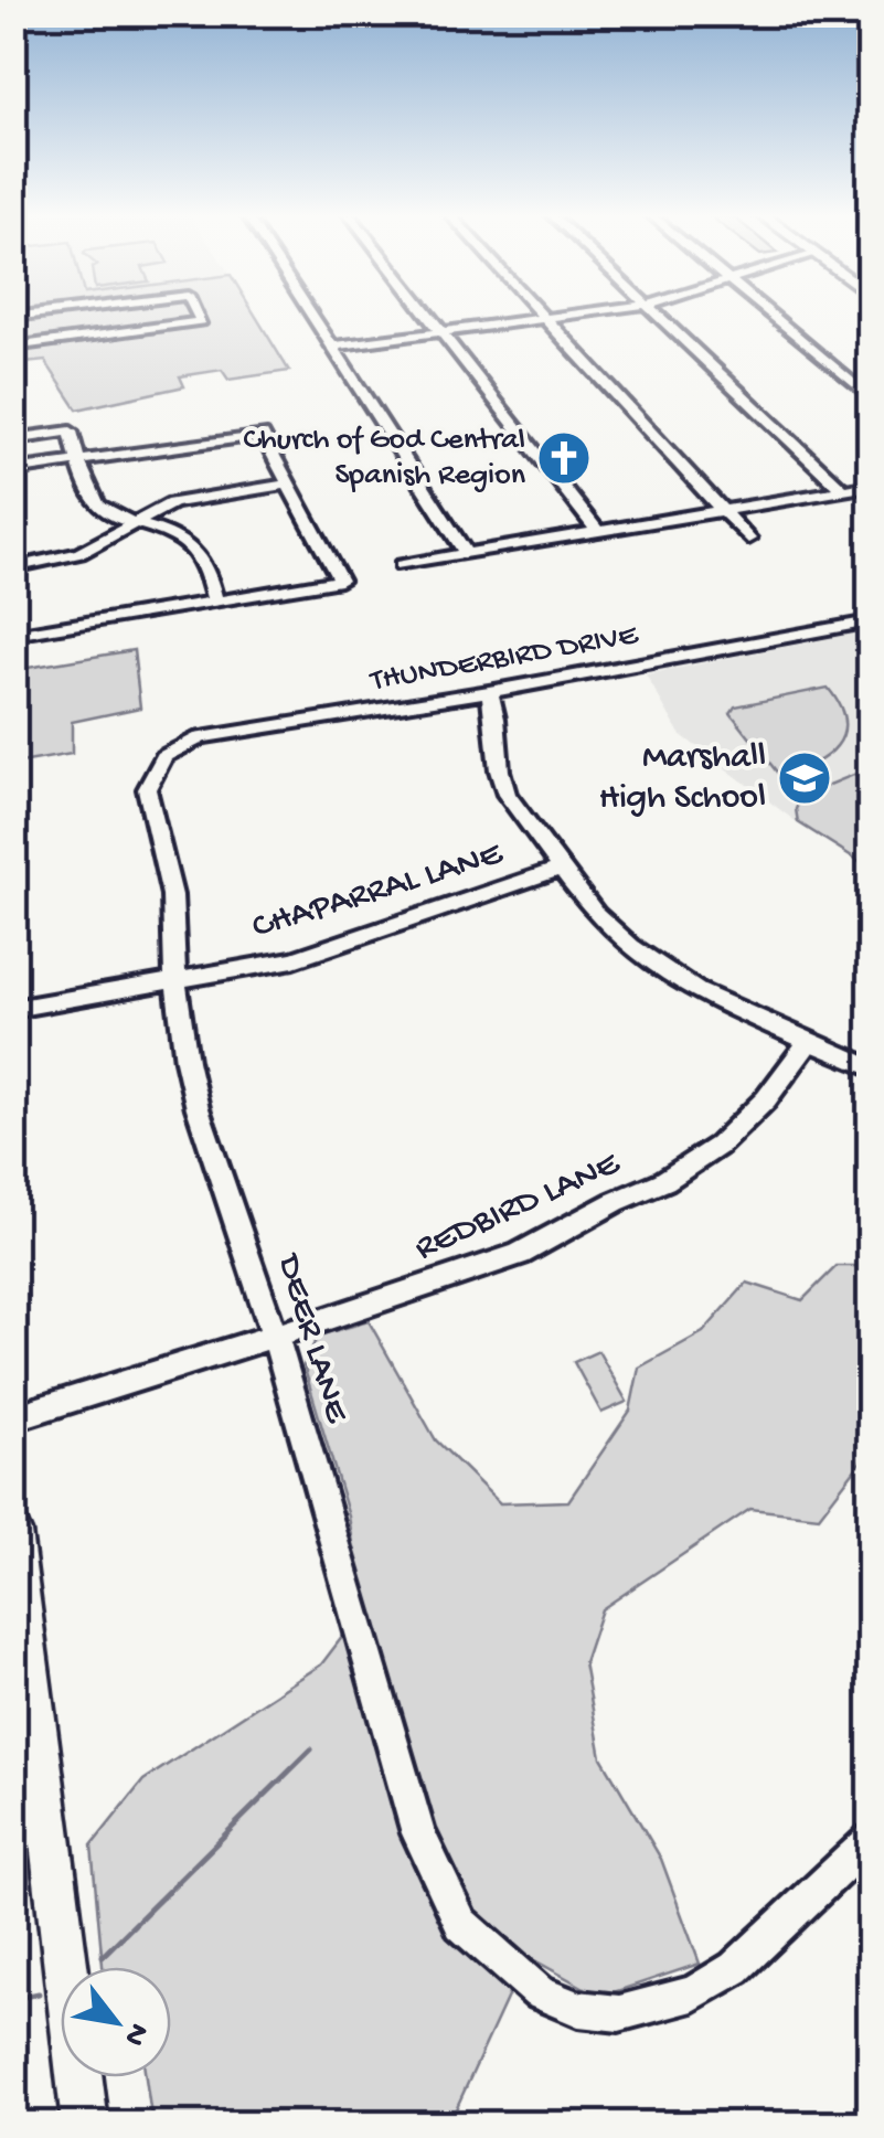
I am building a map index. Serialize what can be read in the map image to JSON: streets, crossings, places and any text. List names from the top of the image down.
{
  "streets": {
    "street": [
      "THUNDERBIRD DRIVE",
      "CHAPARRAL LANE",
      "REDBIRD LANE",
      "DEER LANE"
    ]
  },
  "crossings": [
    ["THUNDERBIRD DRIVE", "DEER LANE"],
    ["CHAPARRAL LANE", "DEER LANE"],
    ["REDBIRD LANE", "DEER LANE"]
  ],
  "places": {
    "church": ["Church of God Central Spanish Region"],
    "school or university": ["Marshall High School"]
  },
  "north": "bottom right"
}
